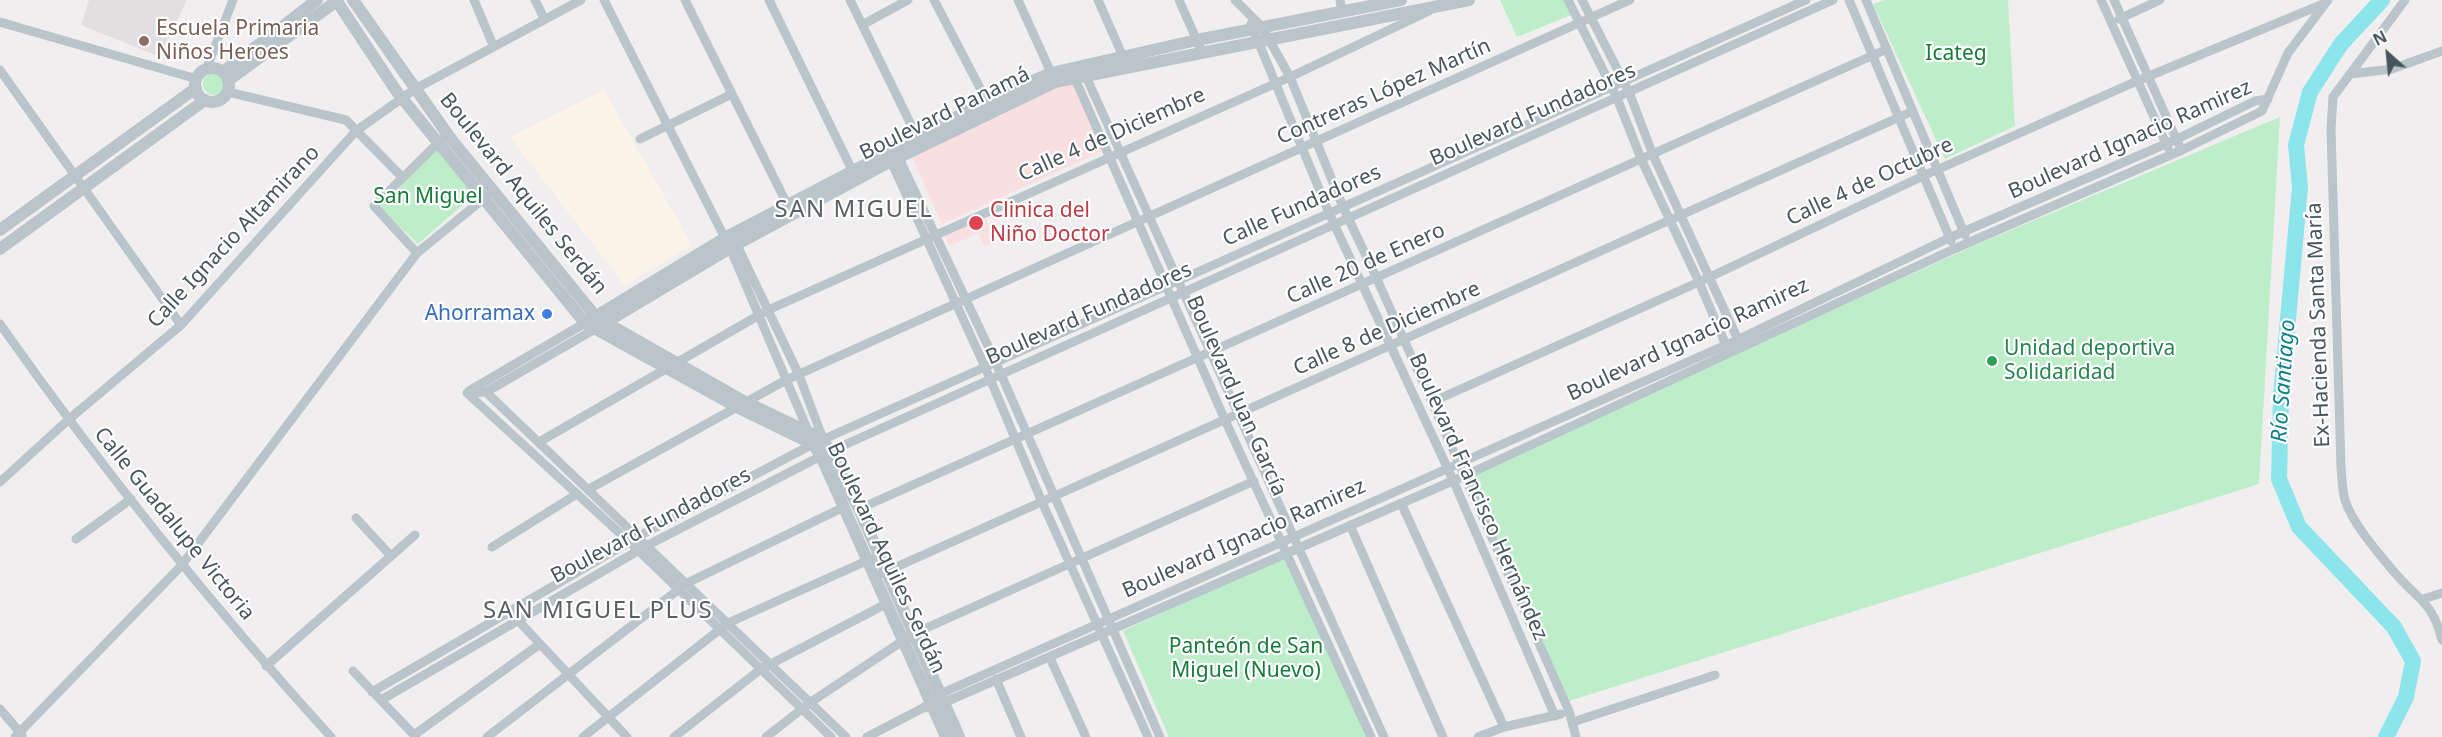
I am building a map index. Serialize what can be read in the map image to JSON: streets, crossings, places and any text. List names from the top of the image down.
{
  "streets": {
    "street": [
      "Contreras López Martín",
      "Boulevard Panamá",
      "Boulevard Fundadores",
      "Calle 4 de Diciembre",
      "Boulevard Ignacio Ramirez",
      "Calle 4 de Octubre",
      "Boulevard Aquiles Serdán",
      "Calle Fundadores",
      "Calle Ignacio Altamirano",
      "Calle 20 de Enero",
      "Ex-Hacienda Santa María",
      "Calle 8 de Diciembre",
      "Boulevard Juan García",
      "Boulevard Francisco Hernández",
      "Calle Guadalupe Victoria"
    ]
  },
  "crossings": [
    ["Contreras López Martín", "Boulevard Aquiles Serdán"],
    ["Contreras López Martín", "Boulevard Juan García"],
    ["Contreras López Martín", "Boulevard Francisco Hernández"],
    ["Boulevard Panamá", "Calle 4 de Diciembre"],
    ["Boulevard Panamá", "Boulevard Aquiles Serdán"],
    ["Boulevard Panamá", "Boulevard Juan García"],
    ["Boulevard Panamá", "Boulevard Francisco Hernández"],
    ["Boulevard Fundadores", "Boulevard Aquiles Serdán"],
    ["Boulevard Fundadores", "Calle Fundadores"],
    ["Boulevard Fundadores", "Boulevard Juan García"],
    ["Boulevard Fundadores", "Boulevard Francisco Hernández"],
    ["Calle 4 de Diciembre", "Boulevard Juan García"],
    ["Calle 4 de Diciembre", "Boulevard Francisco Hernández"],
    ["Boulevard Ignacio Ramirez", "Boulevard Aquiles Serdán"],
    ["Boulevard Ignacio Ramirez", "Boulevard Juan García"],
    ["Boulevard Ignacio Ramirez", "Boulevard Francisco Hernández"],
    ["Calle 4 de Octubre", "Boulevard Francisco Hernández"],
    ["Boulevard Aquiles Serdán", "Calle Fundadores"],
    ["Boulevard Aquiles Serdán", "Calle Ignacio Altamirano"],
    ["Boulevard Aquiles Serdán", "Calle 20 de Enero"],
    ["Boulevard Aquiles Serdán", "Calle 8 de Diciembre"],
    ["Calle Fundadores", "Boulevard Juan García"],
    ["Calle Fundadores", "Boulevard Francisco Hernández"],
    ["Calle Ignacio Altamirano", "Calle Guadalupe Victoria"],
    ["Calle 20 de Enero", "Boulevard Juan García"],
    ["Calle 20 de Enero", "Boulevard Francisco Hernández"],
    ["Calle 8 de Diciembre", "Boulevard Juan García"],
    ["Calle 8 de Diciembre", "Boulevard Francisco Hernández"]
  ],
  "districts": ["SAN MIGUEL", "SAN MIGUEL PLUS"],
  "water": ["Río Santiago"],
  "parks": ["Icateg", "San Miguel", "Panteón de San Miguel (Nuevo)"],
  "places": [
    "Escuela Primaria Niños Heroes",
    "Clinica del Niño Doctor",
    "Ahorramax",
    "Unidad deportiva Solidaridad"
  ],
  "north": "top left"
}
